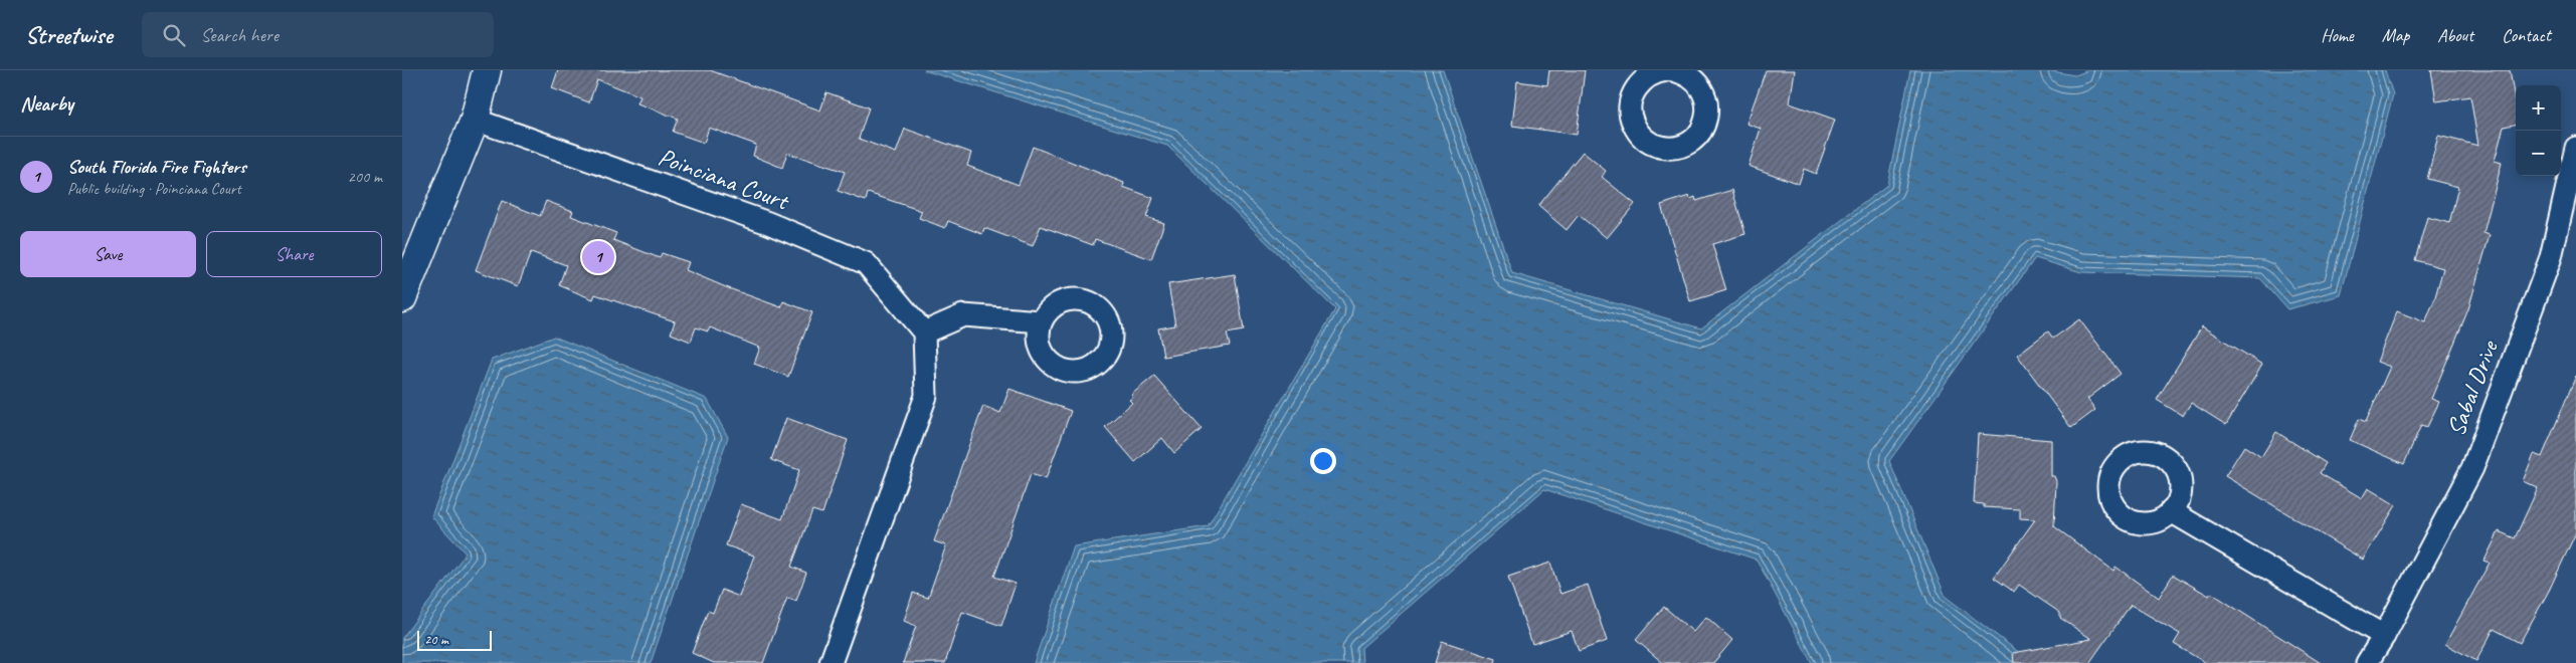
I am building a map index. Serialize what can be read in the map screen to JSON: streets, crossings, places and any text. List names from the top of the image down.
{
  "streets": {
    "street": ["Poinciana Court", "Sabal Drive"]
  },
  "scale_bar": "20 m",
  "page": {
    "header": "Streetwise",
    "search": "Search here",
    "nav": [
      "Home",
      "Map",
      "About",
      "Contact"
    ],
    "heading": "Nearby",
    "map_buttons": ["+", "−"],
    "list": [
      {
        "mark": "1",
        "name": "South Florida Fire Fighters",
        "note": "Public building · Poinciana Court",
        "value": "200 m"
      }
    ],
    "buttons": ["Save", "Share"],
    "pins": "1",
    "scale": "20 m"
  }
}
